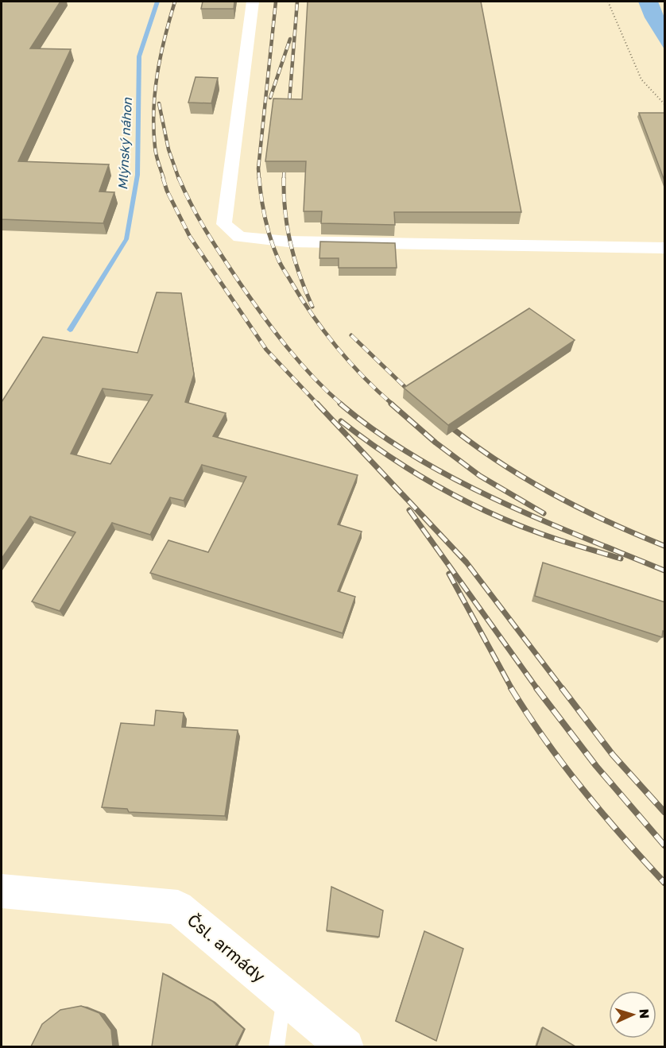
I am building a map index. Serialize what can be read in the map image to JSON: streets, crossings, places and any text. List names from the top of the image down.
{
  "streets": {
    "main road": ["Čsl. armády"]
  },
  "water": ["Mlýnský náhon"],
  "north": "right"
}
